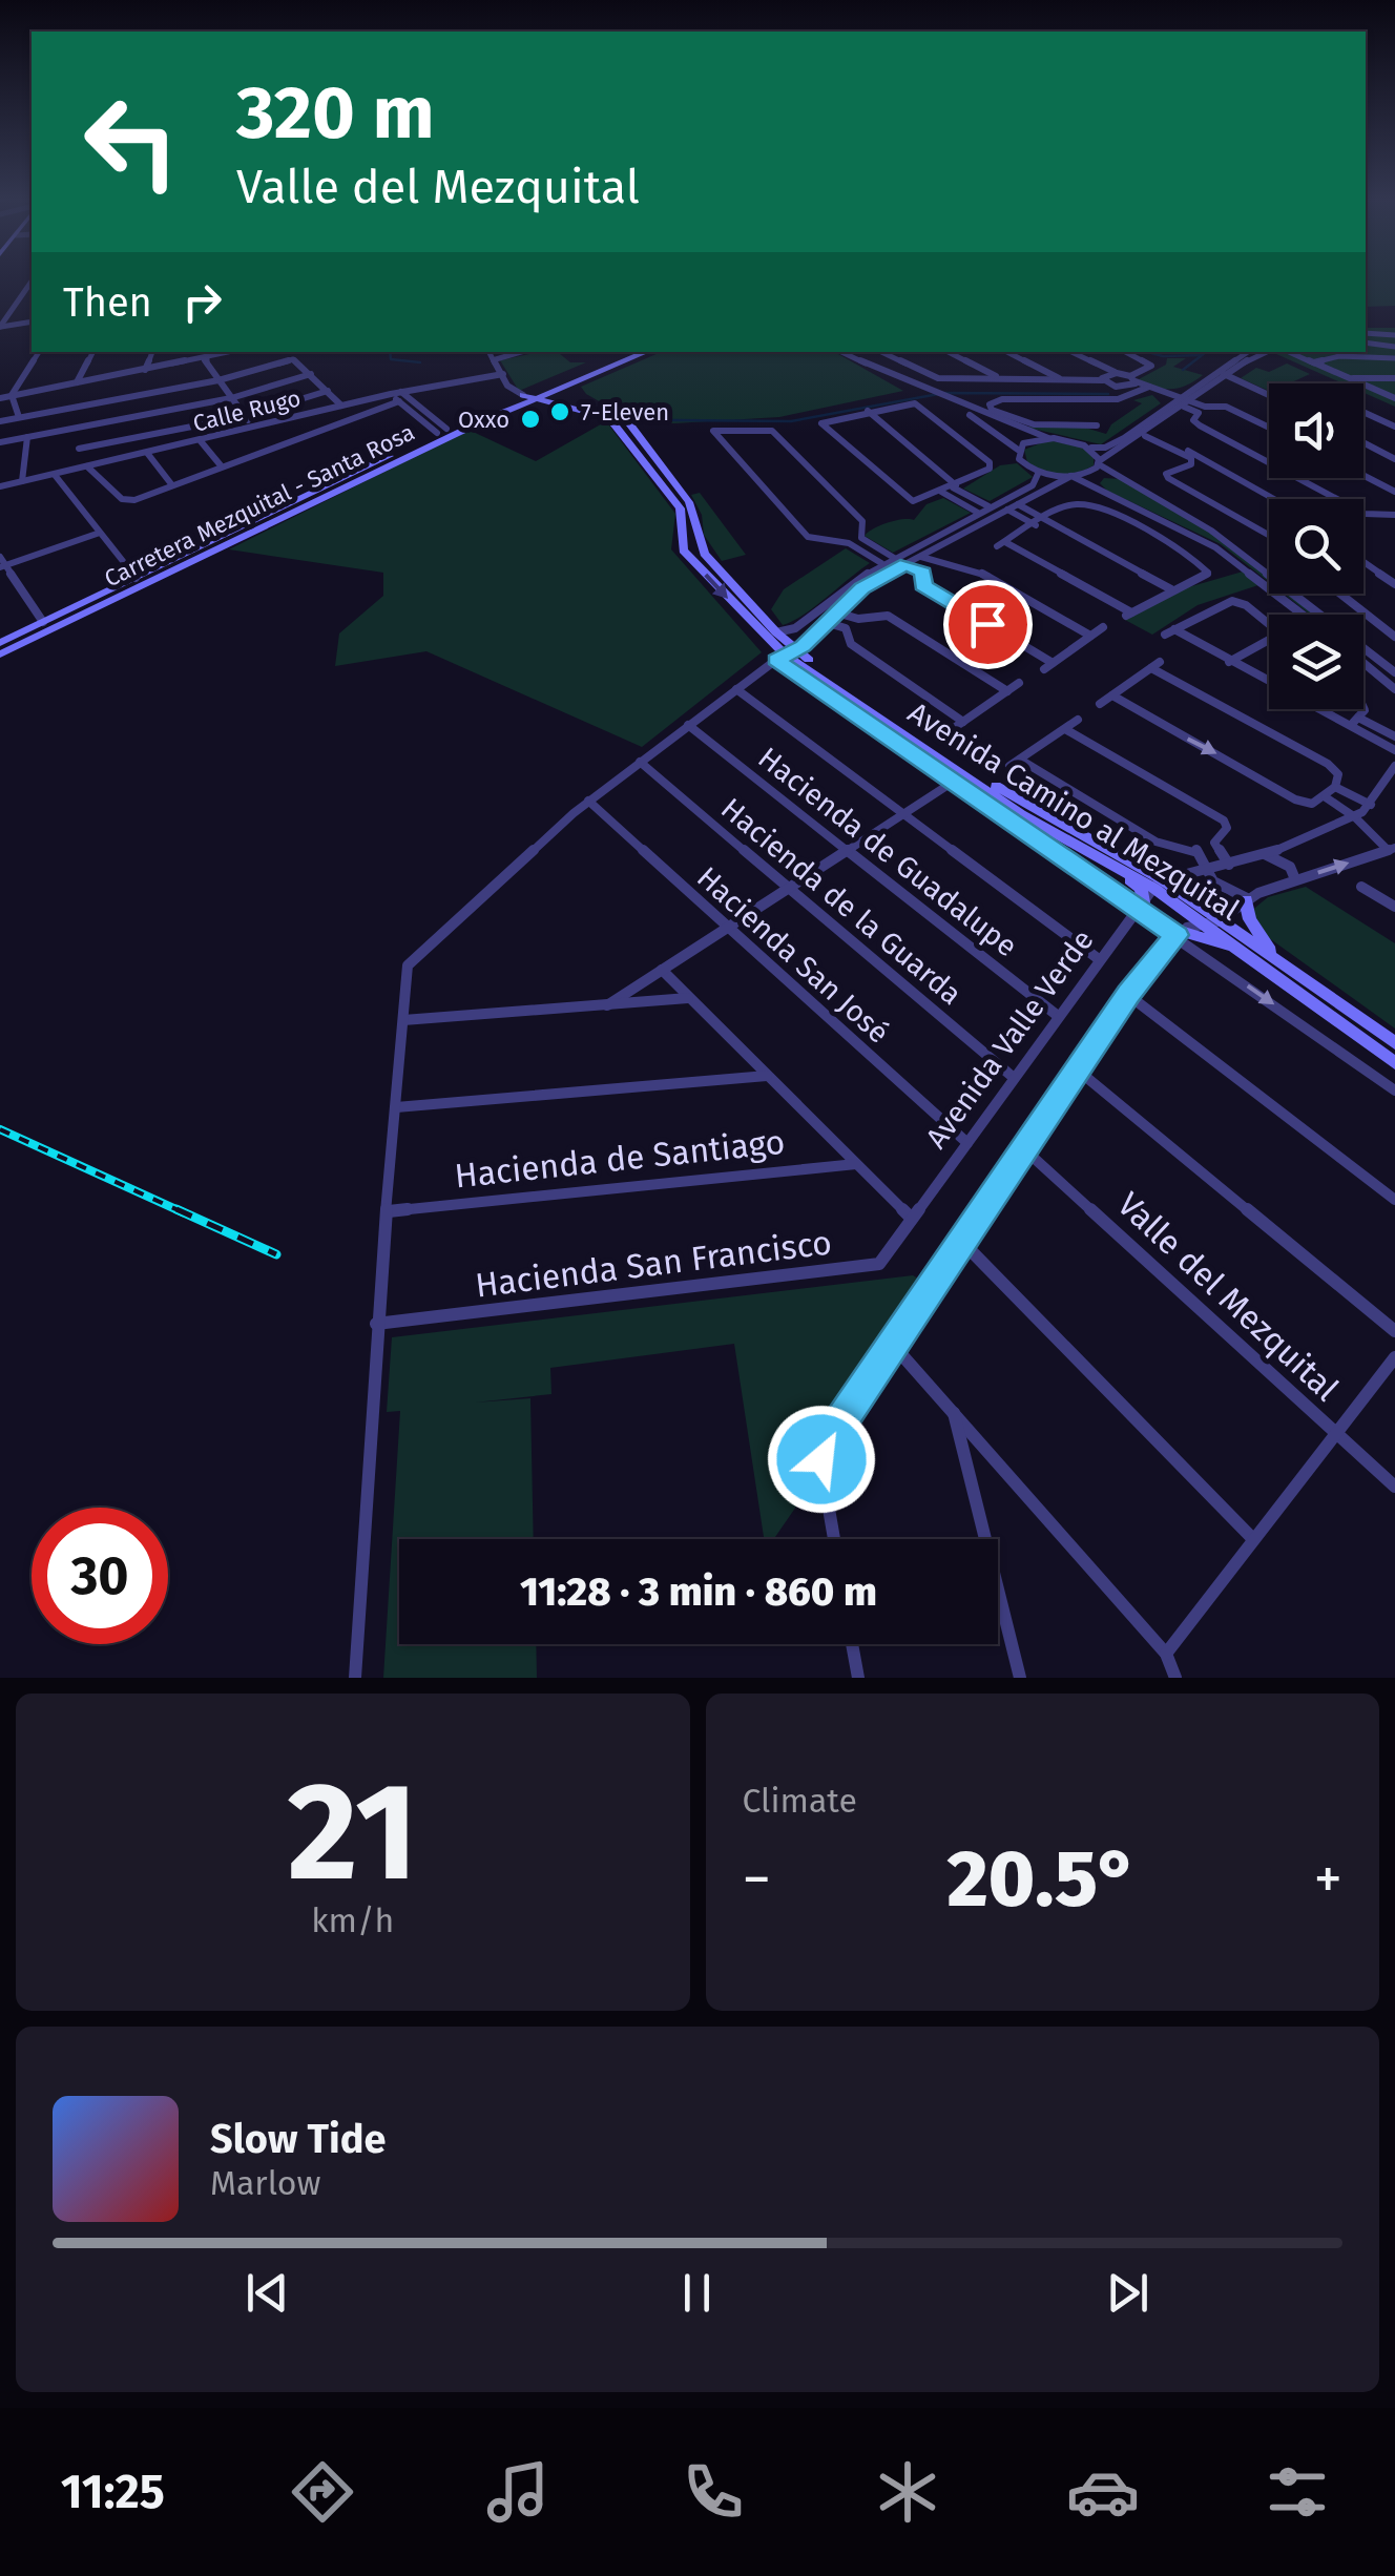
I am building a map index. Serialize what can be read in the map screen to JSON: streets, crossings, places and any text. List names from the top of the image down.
{
  "streets": {
    "main road": ["Carretera Mezquital - Santa Rosa", "Avenida Camino al Mezquital"],
    "street": [
      "Calle Rugo",
      "Hacienda de Guadalupe",
      "Hacienda de la Guarda",
      "Hacienda San José",
      "Avenida Valle Verde",
      "Hacienda de Santiago",
      "Hacienda San Francisco",
      "Valle del Mezquital"
    ]
  },
  "crossings": [
    ["Carretera Mezquital - Santa Rosa", "Avenida Camino al Mezquital"],
    ["Avenida Camino al Mezquital", "Avenida Valle Verde"],
    ["Hacienda de Guadalupe", "Avenida Valle Verde"],
    ["Hacienda de la Guarda", "Avenida Valle Verde"],
    ["Hacienda San José", "Avenida Valle Verde"],
    ["Avenida Valle Verde", "Hacienda San Francisco"]
  ],
  "places": ["7-Eleven", "Oxxo"],
  "page": {
    "turn": ["320 m", "Valle del Mezquital"],
    "then": "Then",
    "limit": "30",
    "trip": "11:28 · 3 min · 860 m",
    "tile": [
      ["21", "km/h"],
      "Climate"
    ],
    "heat": ["−", "20.5°", "+"],
    "song": ["Slow Tide", "Marlow"],
    "tabs": "11:25"
  }
}
